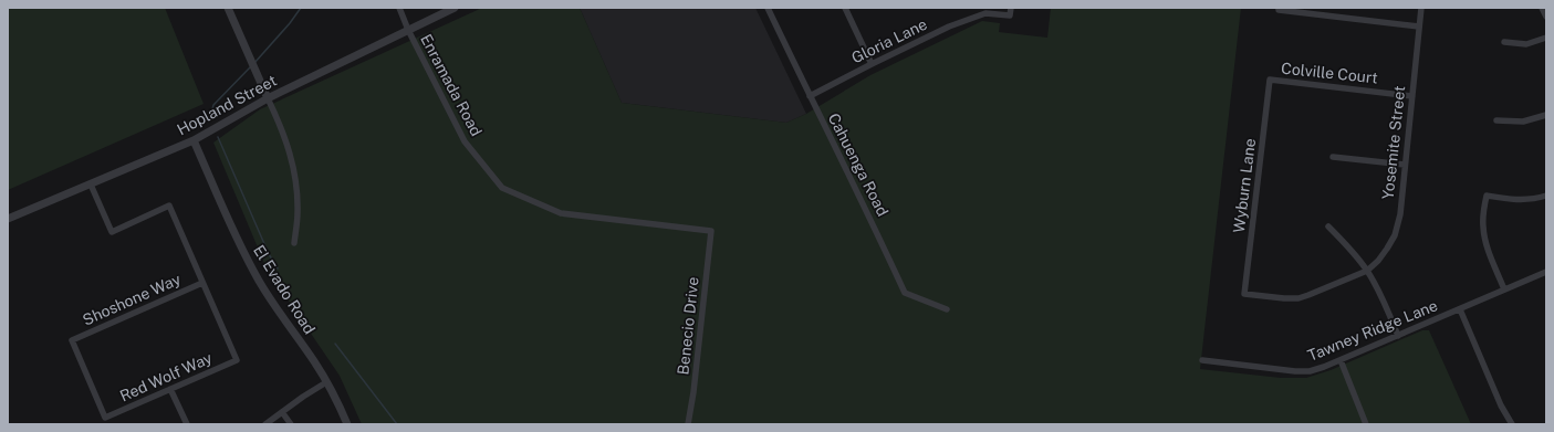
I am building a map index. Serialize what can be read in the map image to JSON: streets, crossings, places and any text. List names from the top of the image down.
{
  "streets": {
    "street": [
      "Gloria Lane",
      "Colville Court",
      "Enramada Road",
      "Hopland Street",
      "Yosemite Street",
      "Cahuenga Road",
      "Wyburn Lane",
      "El Evado Road",
      "Shoshone Way",
      "Benecio Drive",
      "Tawney Ridge Lane",
      "Red Wolf Way"
    ]
  },
  "crossings": [
    ["Gloria Lane", "Cahuenga Road"],
    ["Colville Court", "Yosemite Street"],
    ["Colville Court", "Wyburn Lane"],
    ["Enramada Road", "Hopland Street"],
    ["Enramada Road", "Benecio Drive"],
    ["Hopland Street", "El Evado Road"],
    ["Yosemite Street", "Wyburn Lane"],
    ["Shoshone Way", "Red Wolf Way"]
  ]
}
